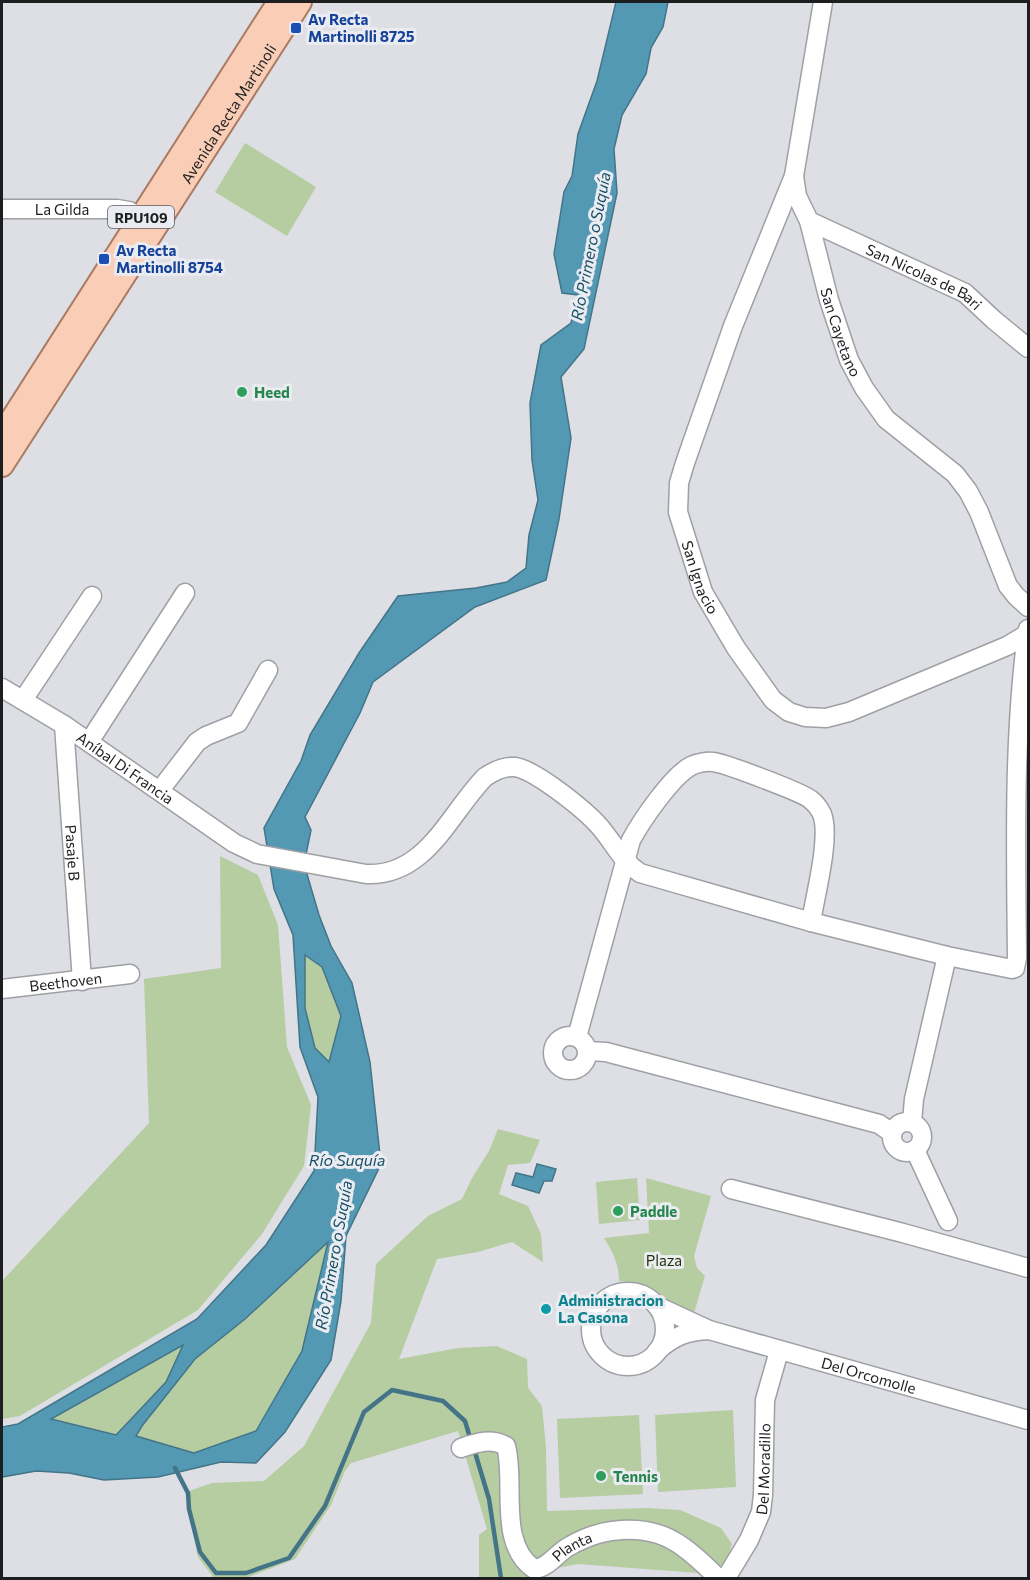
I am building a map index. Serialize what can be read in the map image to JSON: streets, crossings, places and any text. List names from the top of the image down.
{
  "streets": {
    "main road": ["Avenida Recta Martinoli", "RPU109"],
    "street": [
      "La Gilda",
      "San Nicolas de Bari",
      "San Cayetano",
      "San Ignacio",
      "Aníbal Di Francia",
      "Pasaje B",
      "Beethoven",
      "Del Orcomolle",
      "Del Moradillo",
      "Planta"
    ]
  },
  "crossings": [
    ["Avenida Recta Martinoli", "La Gilda"],
    ["San Nicolas de Bari", "San Cayetano"],
    ["San Cayetano", "San Ignacio"],
    ["Aníbal Di Francia", "Pasaje B"],
    ["Pasaje B", "Beethoven"],
    ["Del Orcomolle", "Del Moradillo"]
  ],
  "water": ["Río Primero o Suquía", "Río Suquía"],
  "parks": ["Plaza"],
  "places": {
    "transit": ["Av Recta Martinolli 8725", "Av Recta Martinolli 8754"],
    "other": [
      "Heed",
      "Paddle",
      "Administracion La Casona",
      "Tennis"
    ]
  }
}
